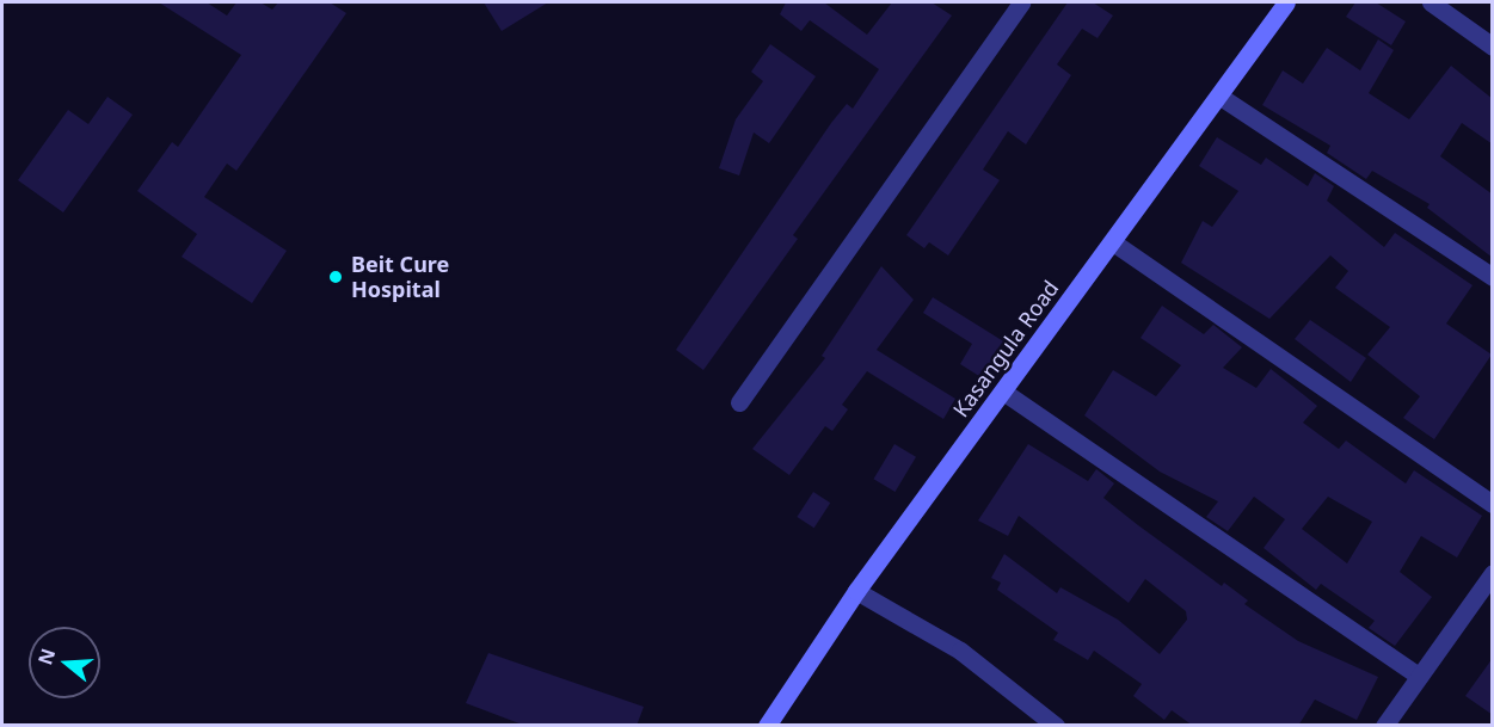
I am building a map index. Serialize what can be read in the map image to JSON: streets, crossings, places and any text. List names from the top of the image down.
{
  "streets": {
    "main road": ["Kasangula Road"]
  },
  "places": ["Beit Cure Hospital"],
  "north": "left"
}
